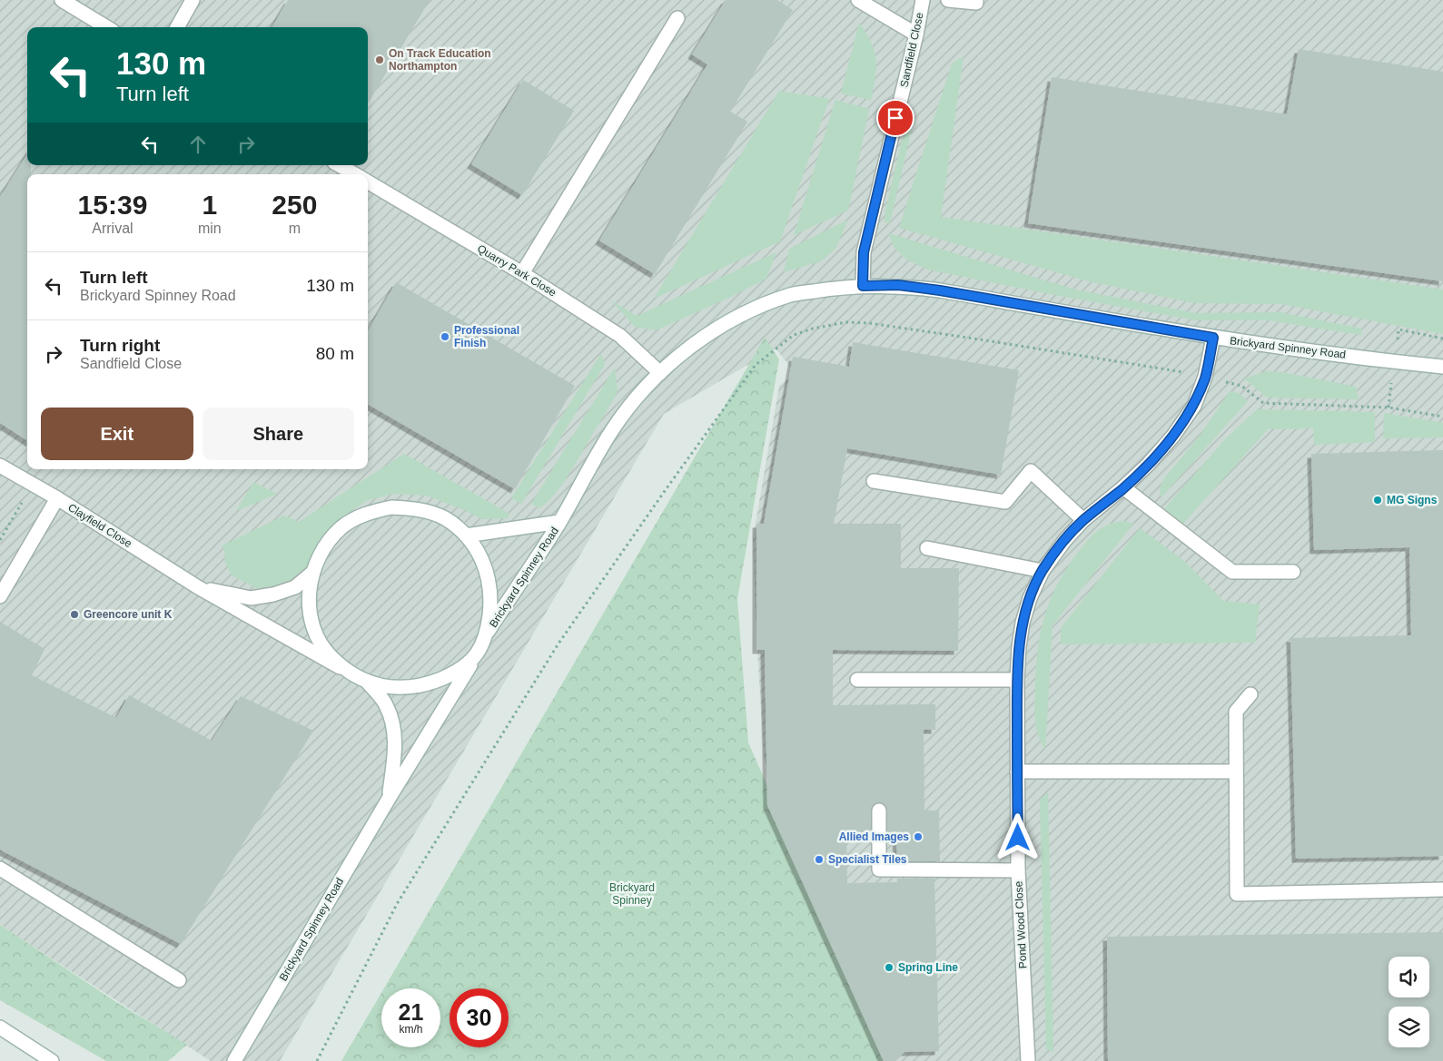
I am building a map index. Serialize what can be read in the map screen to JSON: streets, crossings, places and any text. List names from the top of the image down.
{
  "streets": {
    "street": [
      "Sandfield Close",
      "Quarry Park Close",
      "Brickyard Spinney Road",
      "Clayfield Close",
      "Pond Wood Close"
    ]
  },
  "crossings": [
    ["Sandfield Close", "Brickyard Spinney Road"],
    ["Quarry Park Close", "Brickyard Spinney Road"],
    ["Brickyard Spinney Road", "Clayfield Close"],
    ["Brickyard Spinney Road", "Pond Wood Close"]
  ],
  "parks": ["Brickyard Spinney"],
  "places": [
    "On Track Education Northampton",
    "Professional Finish",
    "MG Signs",
    "Greencore unit K",
    "Allied Images",
    "Specialist Tiles",
    "Spring Line"
  ],
  "page": {
    "turn": ["130 m", "Turn left"],
    "eta": [
      "15:39",
      "Arrival",
      "1",
      "min",
      "250",
      "m"
    ],
    "list": [
      {
        "name": "Turn left",
        "note": "Brickyard Spinney Road",
        "value": "130 m"
      },
      {
        "name": "Turn right",
        "note": "Sandfield Close",
        "value": "80 m"
      }
    ],
    "buttons": ["Exit", "Share"],
    "speed": "21 km/h",
    "limit": "30"
  }
}
